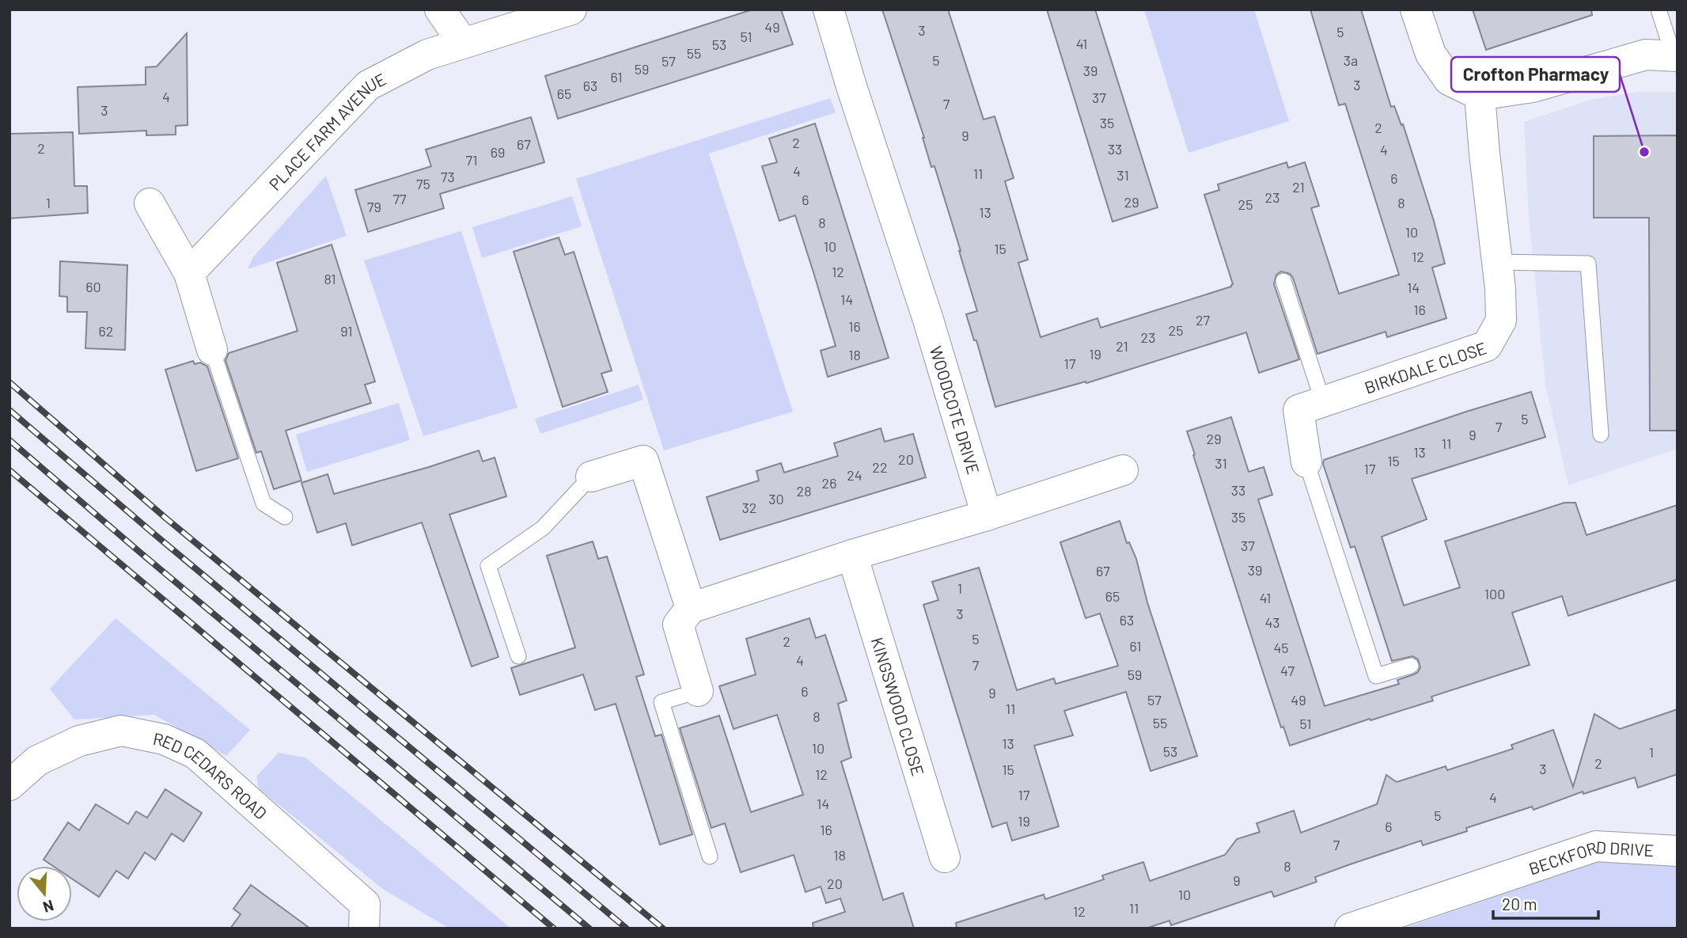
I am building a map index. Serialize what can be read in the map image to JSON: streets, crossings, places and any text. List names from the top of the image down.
{
  "streets": {
    "street": [
      "PLACE FARM AVENUE",
      "BIRKDALE CLOSE",
      "WOODCOTE DRIVE",
      "KINGSWOOD CLOSE",
      "RED CEDARS ROAD",
      "BECKFORD DRIVE"
    ]
  },
  "places": ["Crofton Pharmacy"],
  "house_numbers": [
    "49",
    "3",
    "5",
    "51",
    "41",
    "53",
    "55",
    "5",
    "3a",
    "57",
    "59",
    "39",
    "61",
    "3",
    "63",
    "65",
    "4",
    "37",
    "7",
    "3",
    "35",
    "2",
    "9",
    "2",
    "67",
    "2",
    "33",
    "4",
    "69",
    "71",
    "4",
    "11",
    "31",
    "73",
    "6",
    "75",
    "21",
    "23",
    "77",
    "6",
    "29",
    "1",
    "8",
    "25",
    "79",
    "13",
    "8",
    "10",
    "10",
    "15",
    "12",
    "12",
    "81",
    "60",
    "14",
    "14",
    "16",
    "27",
    "16",
    "25",
    "62",
    "91",
    "23",
    "21",
    "19",
    "18",
    "17",
    "5",
    "7",
    "9",
    "29",
    "11",
    "13",
    "20",
    "15",
    "31",
    "22",
    "17",
    "24",
    "26",
    "33",
    "28",
    "30",
    "32",
    "35",
    "37",
    "39",
    "67",
    "1",
    "100",
    "65",
    "41",
    "3",
    "63",
    "43",
    "5",
    "2",
    "61",
    "45",
    "4",
    "7",
    "47",
    "59",
    "6",
    "9",
    "57",
    "49",
    "11",
    "8",
    "55",
    "51",
    "13",
    "10",
    "53",
    "1",
    "2",
    "3",
    "15",
    "12",
    "17",
    "4",
    "14",
    "5",
    "19",
    "6",
    "16",
    "7",
    "18",
    "8",
    "9",
    "20",
    "10",
    "11",
    "12"
  ],
  "scale_bar": "20 m",
  "north": "bottom"
}
